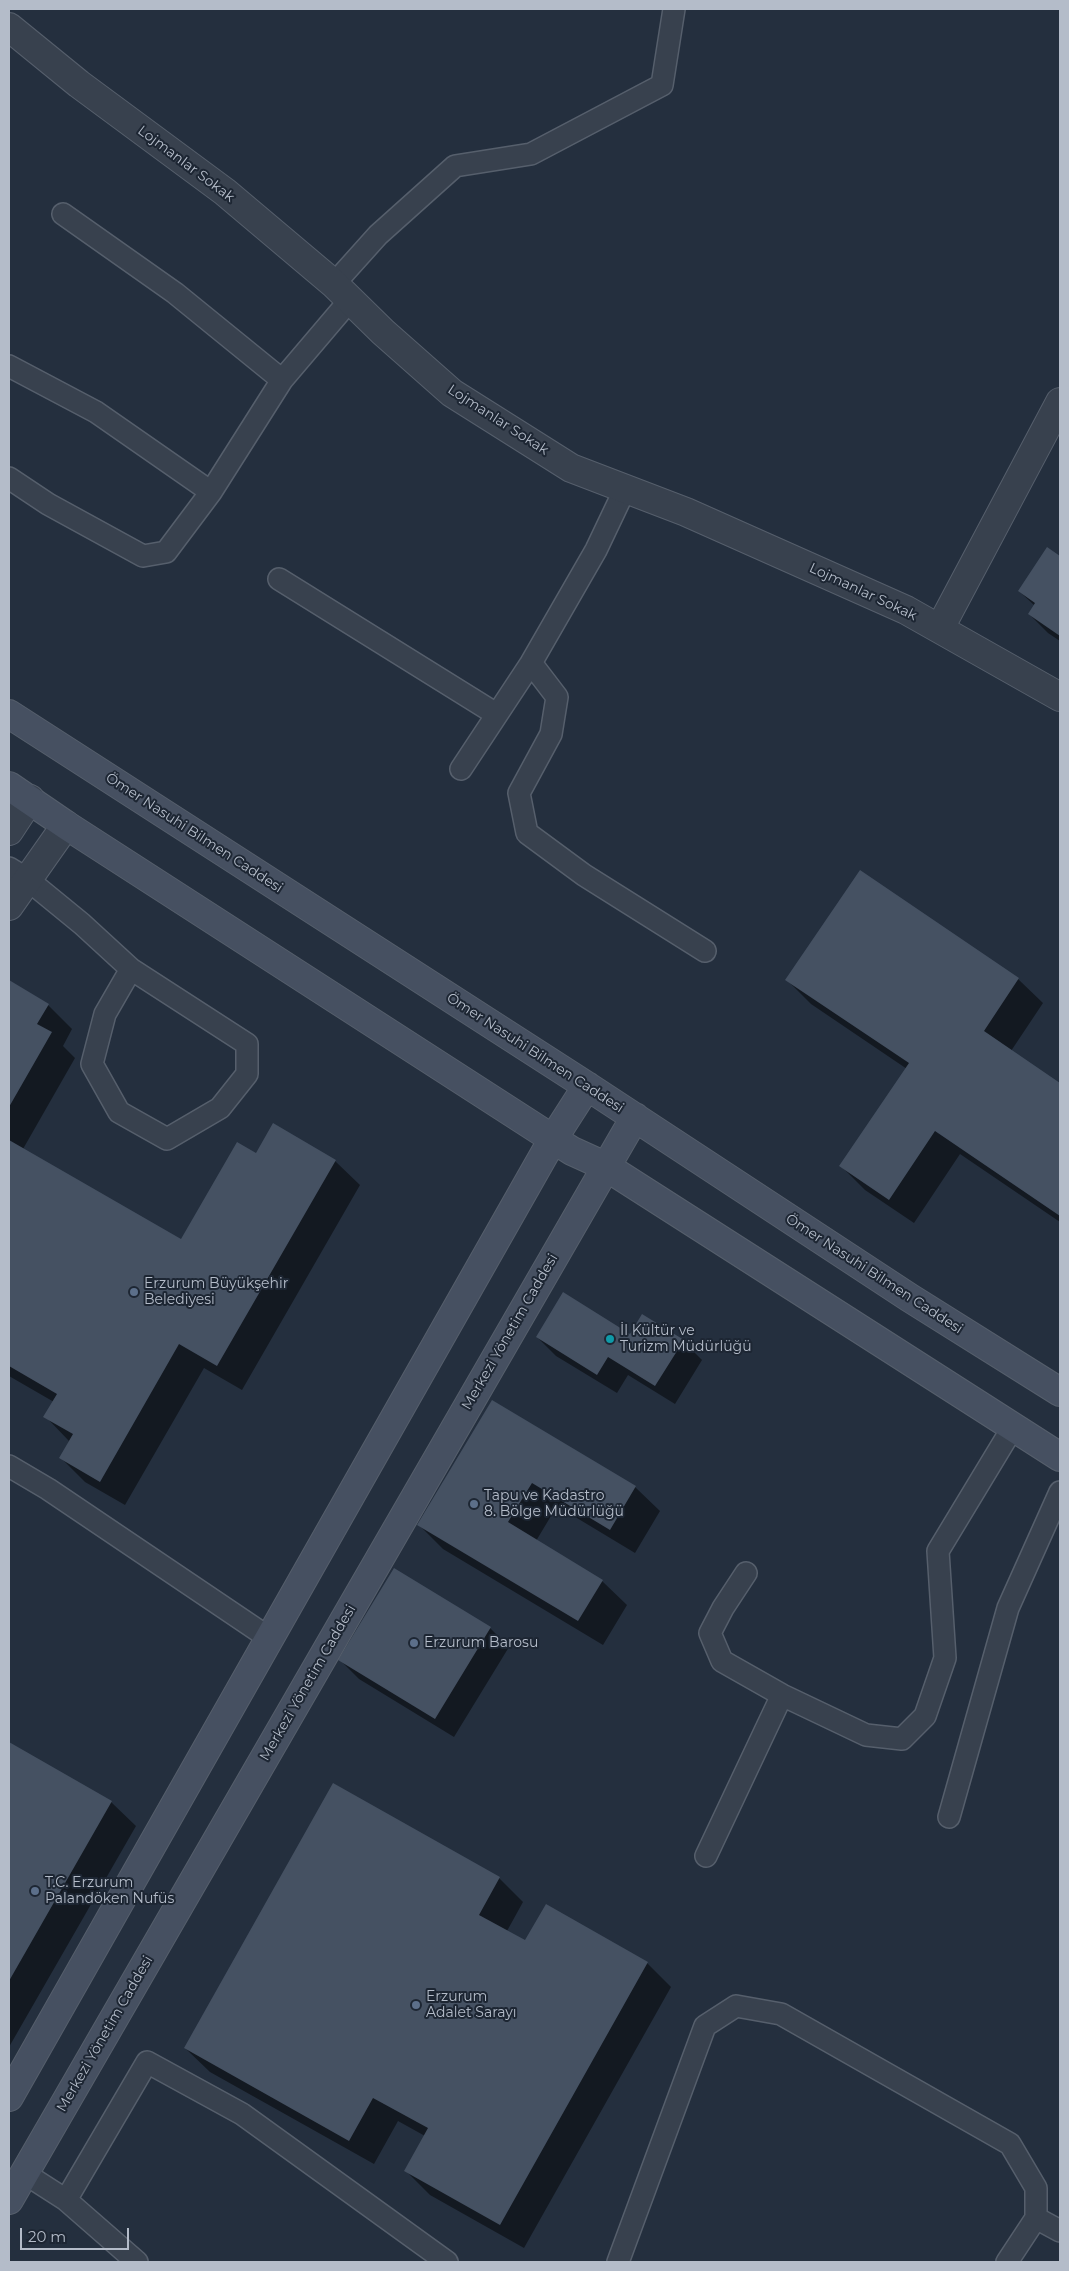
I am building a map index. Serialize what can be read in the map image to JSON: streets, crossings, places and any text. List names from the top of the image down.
{
  "streets": {
    "main road": ["Ömer Nasuhi Bilmen Caddesi", "Merkezi Yönetim Caddesi"],
    "street": ["Lojmanlar Sokak"]
  },
  "crossings": [
    ["Ömer Nasuhi Bilmen Caddesi", "Merkezi Yönetim Caddesi"]
  ],
  "places": [
    "Erzurum Büyükşehir Belediyesi",
    "İl Kültür ve Turizm Müdürlüğü",
    "Tapu ve Kadastro 8. Bölge Müdürlüğü",
    "Erzurum Barosu",
    "T.C. Erzurum Palandöken Nufüs",
    "Erzurum Adalet Sarayı"
  ],
  "scale_bar": "20 m"
}
